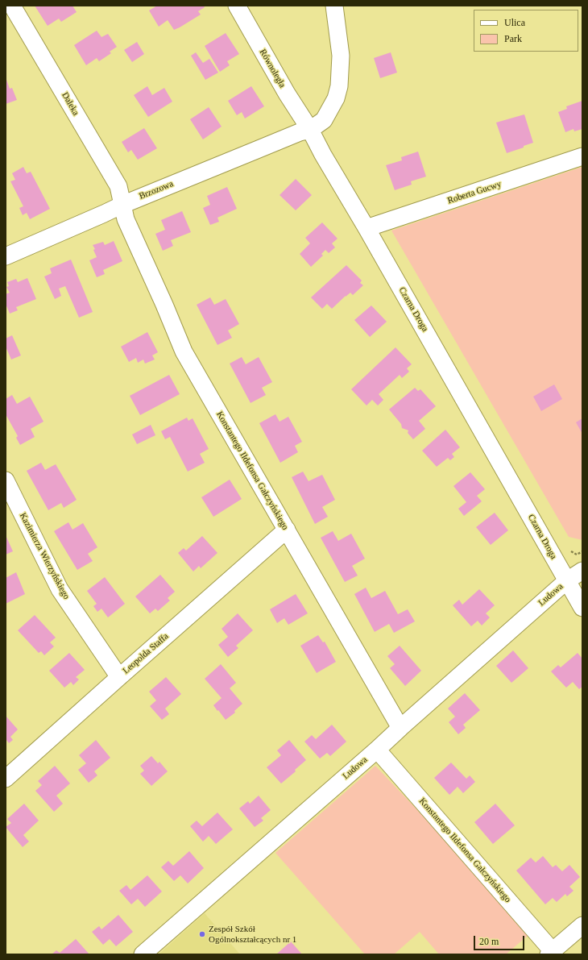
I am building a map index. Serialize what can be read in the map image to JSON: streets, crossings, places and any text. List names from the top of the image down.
{
  "streets": {
    "street": [
      "Równoległa",
      "Daleka",
      "Brzozowa",
      "Roberta Gucwy",
      "Czarna Droga",
      "Konstantego Ildefonsa Gałczyńskiego",
      "Kazimierza Wierzyńskiego",
      "Ludowa",
      "Leopolda Staffa"
    ]
  },
  "crossings": [
    ["Równoległa", "Brzozowa"],
    ["Równoległa", "Czarna Droga"],
    ["Daleka", "Brzozowa"],
    ["Daleka", "Konstantego Ildefonsa Gałczyńskiego"],
    ["Brzozowa", "Czarna Droga"],
    ["Brzozowa", "Konstantego Ildefonsa Gałczyńskiego"],
    ["Roberta Gucwy", "Czarna Droga"],
    ["Czarna Droga", "Ludowa"],
    ["Konstantego Ildefonsa Gałczyńskiego", "Ludowa"],
    ["Konstantego Ildefonsa Gałczyńskiego", "Leopolda Staffa"],
    ["Kazimierza Wierzyńskiego", "Leopolda Staffa"]
  ],
  "places": ["Zespół Szkół Ogólnokształcących nr 1"],
  "legend": ["Ulica", "Park"],
  "scale_bar": "20 m"
}
